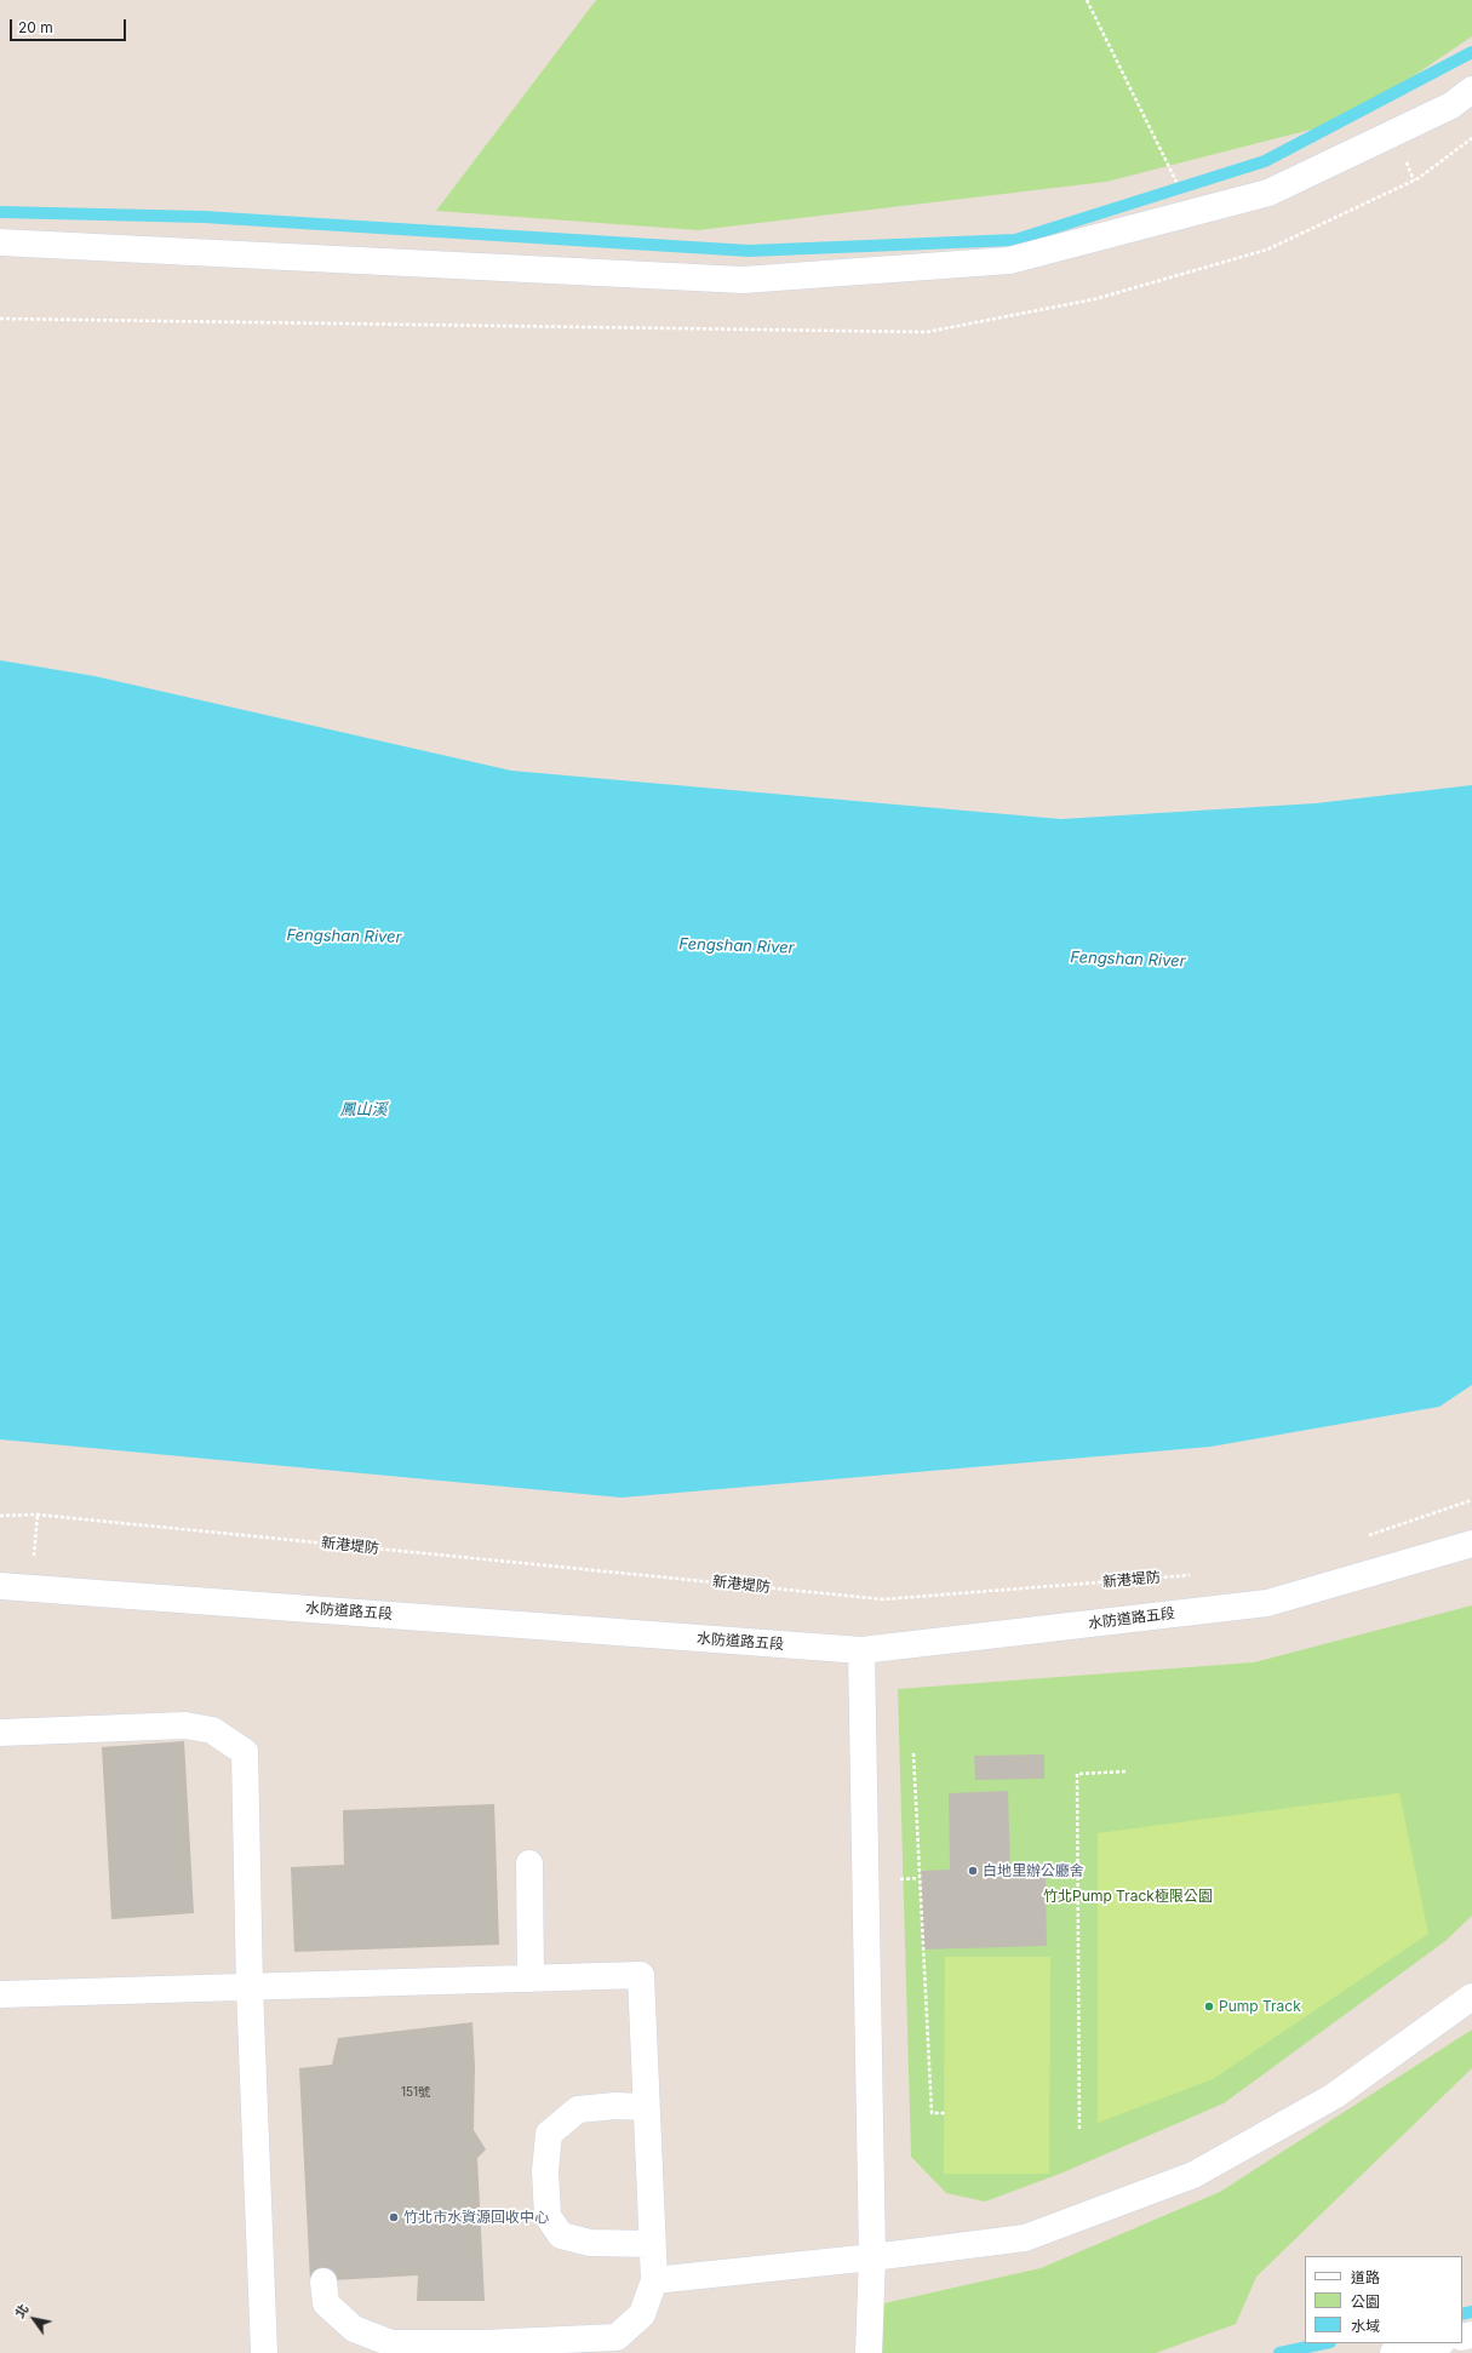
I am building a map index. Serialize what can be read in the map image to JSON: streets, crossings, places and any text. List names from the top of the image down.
{
  "streets": {
    "street": ["水防道路五段"],
    "path": ["新港堤防"]
  },
  "water": ["Fengshan River", "鳳山溪"],
  "parks": ["竹北Pump Track極限公園"],
  "places": ["白地里辦公廳舍", "Pump Track", "竹北市水資源回收中心"],
  "house_numbers": ["151號"],
  "legend": ["道路", "公園", "水域"],
  "scale_bar": "20 m",
  "north": "top left"
}
